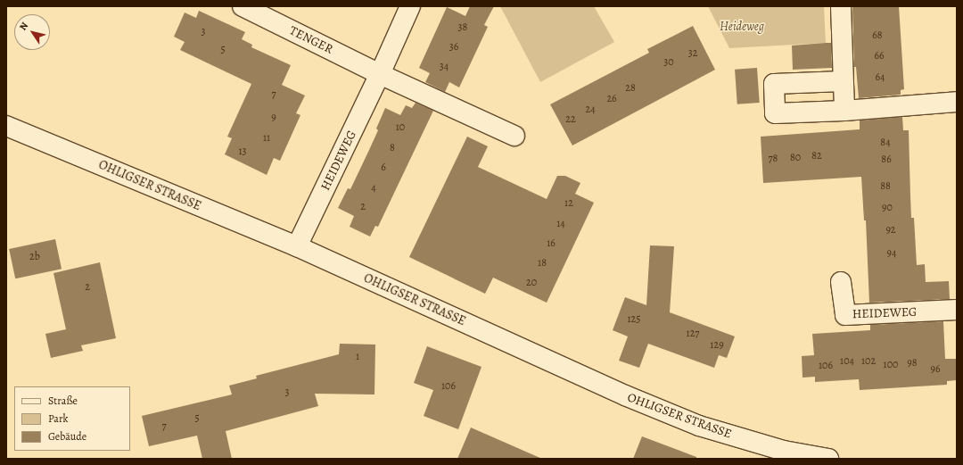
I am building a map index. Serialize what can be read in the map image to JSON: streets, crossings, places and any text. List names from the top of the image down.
{
  "streets": {
    "street": ["TENGER", "HEIDEWEG", "OHLIGSER STRASSE"]
  },
  "crossings": [
    ["TENGER", "HEIDEWEG"],
    ["HEIDEWEG", "OHLIGSER STRASSE"]
  ],
  "parks": ["Heideweg"],
  "house_numbers": [
    "38",
    "3",
    "68",
    "36",
    "5",
    "32",
    "66",
    "30",
    "34",
    "64",
    "28",
    "7",
    "26",
    "24",
    "9",
    "22",
    "10",
    "11",
    "84",
    "8",
    "13",
    "82",
    "80",
    "78",
    "86",
    "6",
    "88",
    "4",
    "12",
    "2",
    "90",
    "14",
    "92",
    "16",
    "94",
    "2b",
    "18",
    "20",
    "2",
    "125",
    "127",
    "129",
    "1",
    "104",
    "102",
    "98",
    "100",
    "106",
    "96",
    "106",
    "3",
    "5",
    "7"
  ],
  "legend": ["Straße", "Park", "Gebäude"],
  "north": "top left"
}
